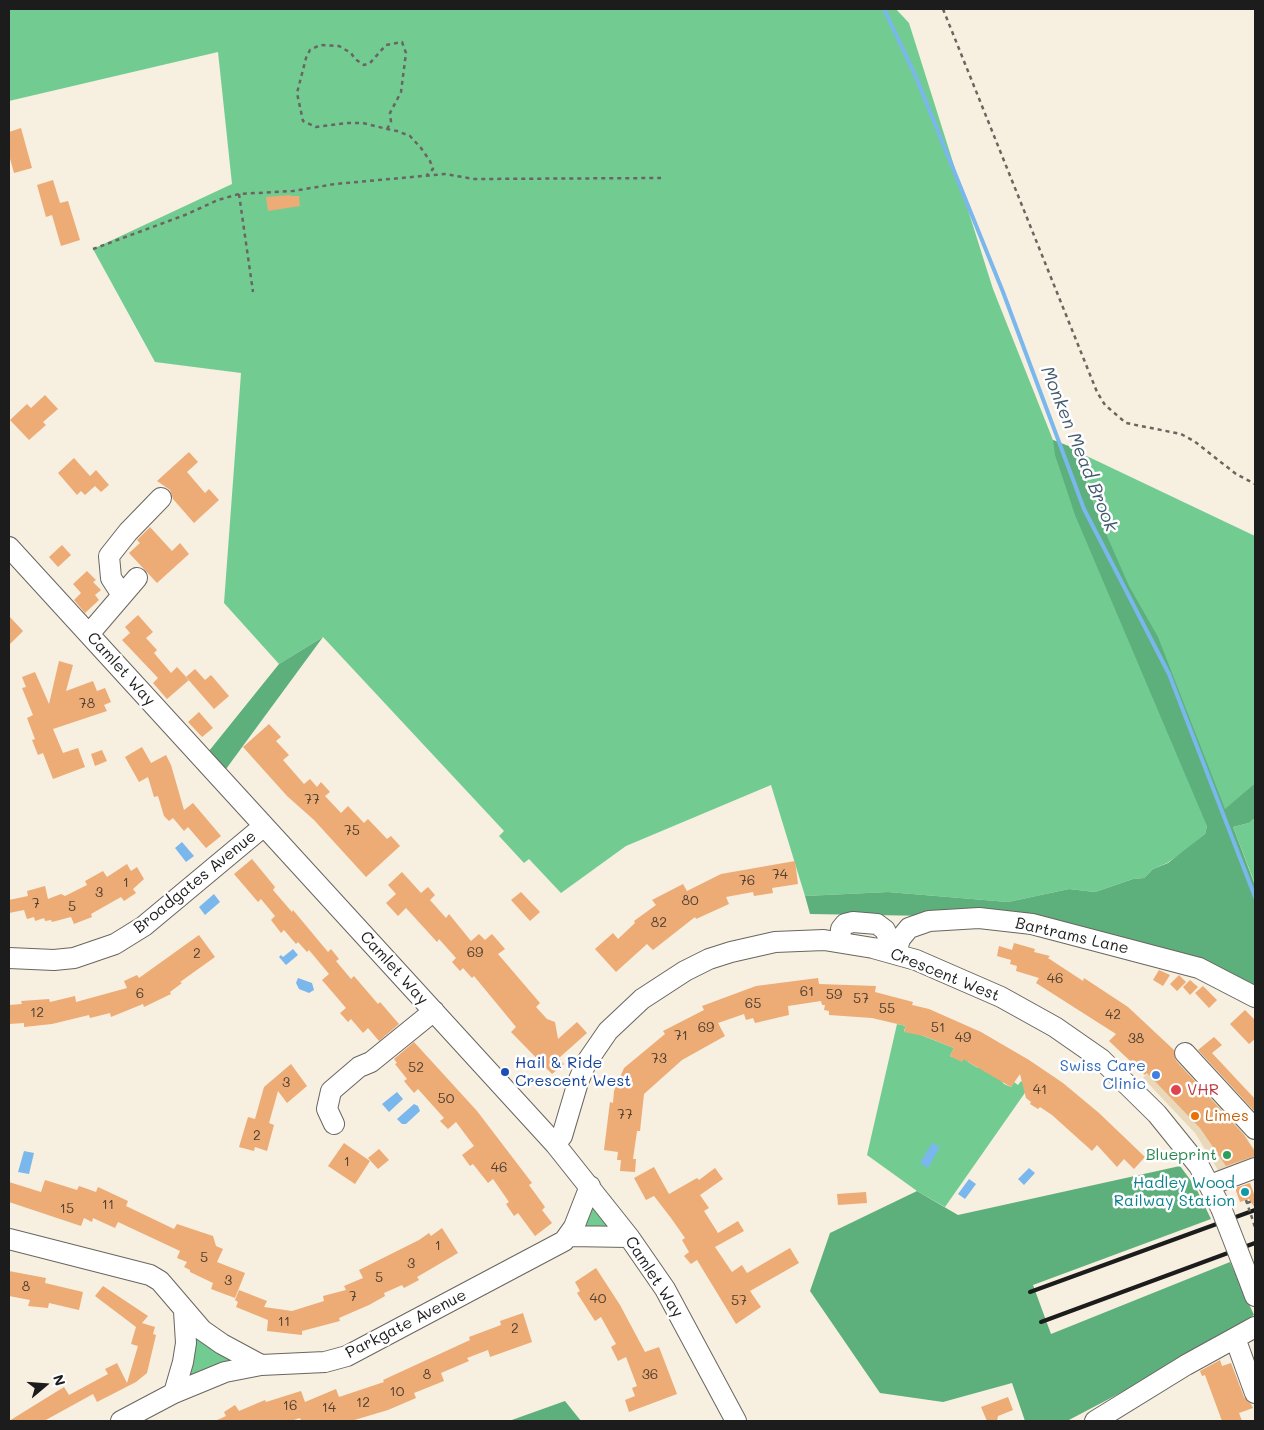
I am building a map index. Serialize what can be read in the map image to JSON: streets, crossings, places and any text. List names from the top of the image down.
{
  "streets": {
    "street": [
      "Camlet Way",
      "Broadgates Avenue",
      "Bartrams Lane",
      "Crescent West",
      "Parkgate Avenue"
    ]
  },
  "crossings": [
    ["Camlet Way", "Broadgates Avenue"],
    ["Camlet Way", "Crescent West"],
    ["Camlet Way", "Parkgate Avenue"],
    ["Bartrams Lane", "Crescent West"]
  ],
  "water": ["Monken Mead Brook"],
  "places": [
    "Hail & Ride Crescent West",
    "Swiss Care Clinic",
    "VHR",
    "Limes",
    "Blueprint",
    "Hadley Wood Railway Station"
  ],
  "house_numbers": [
    "78",
    "77",
    "75",
    "74",
    "76",
    "1",
    "3",
    "80",
    "7",
    "5",
    "82",
    "69",
    "2",
    "46",
    "61",
    "6",
    "59",
    "57",
    "65",
    "55",
    "12",
    "42",
    "69",
    "51",
    "71",
    "49",
    "38",
    "73",
    "52",
    "3",
    "41",
    "50",
    "77",
    "2",
    "1",
    "46",
    "11",
    "15",
    "1",
    "5",
    "3",
    "5",
    "3",
    "8",
    "7",
    "40",
    "57",
    "11",
    "2",
    "8",
    "36",
    "10",
    "12",
    "16",
    "14"
  ],
  "north": "right"
}
